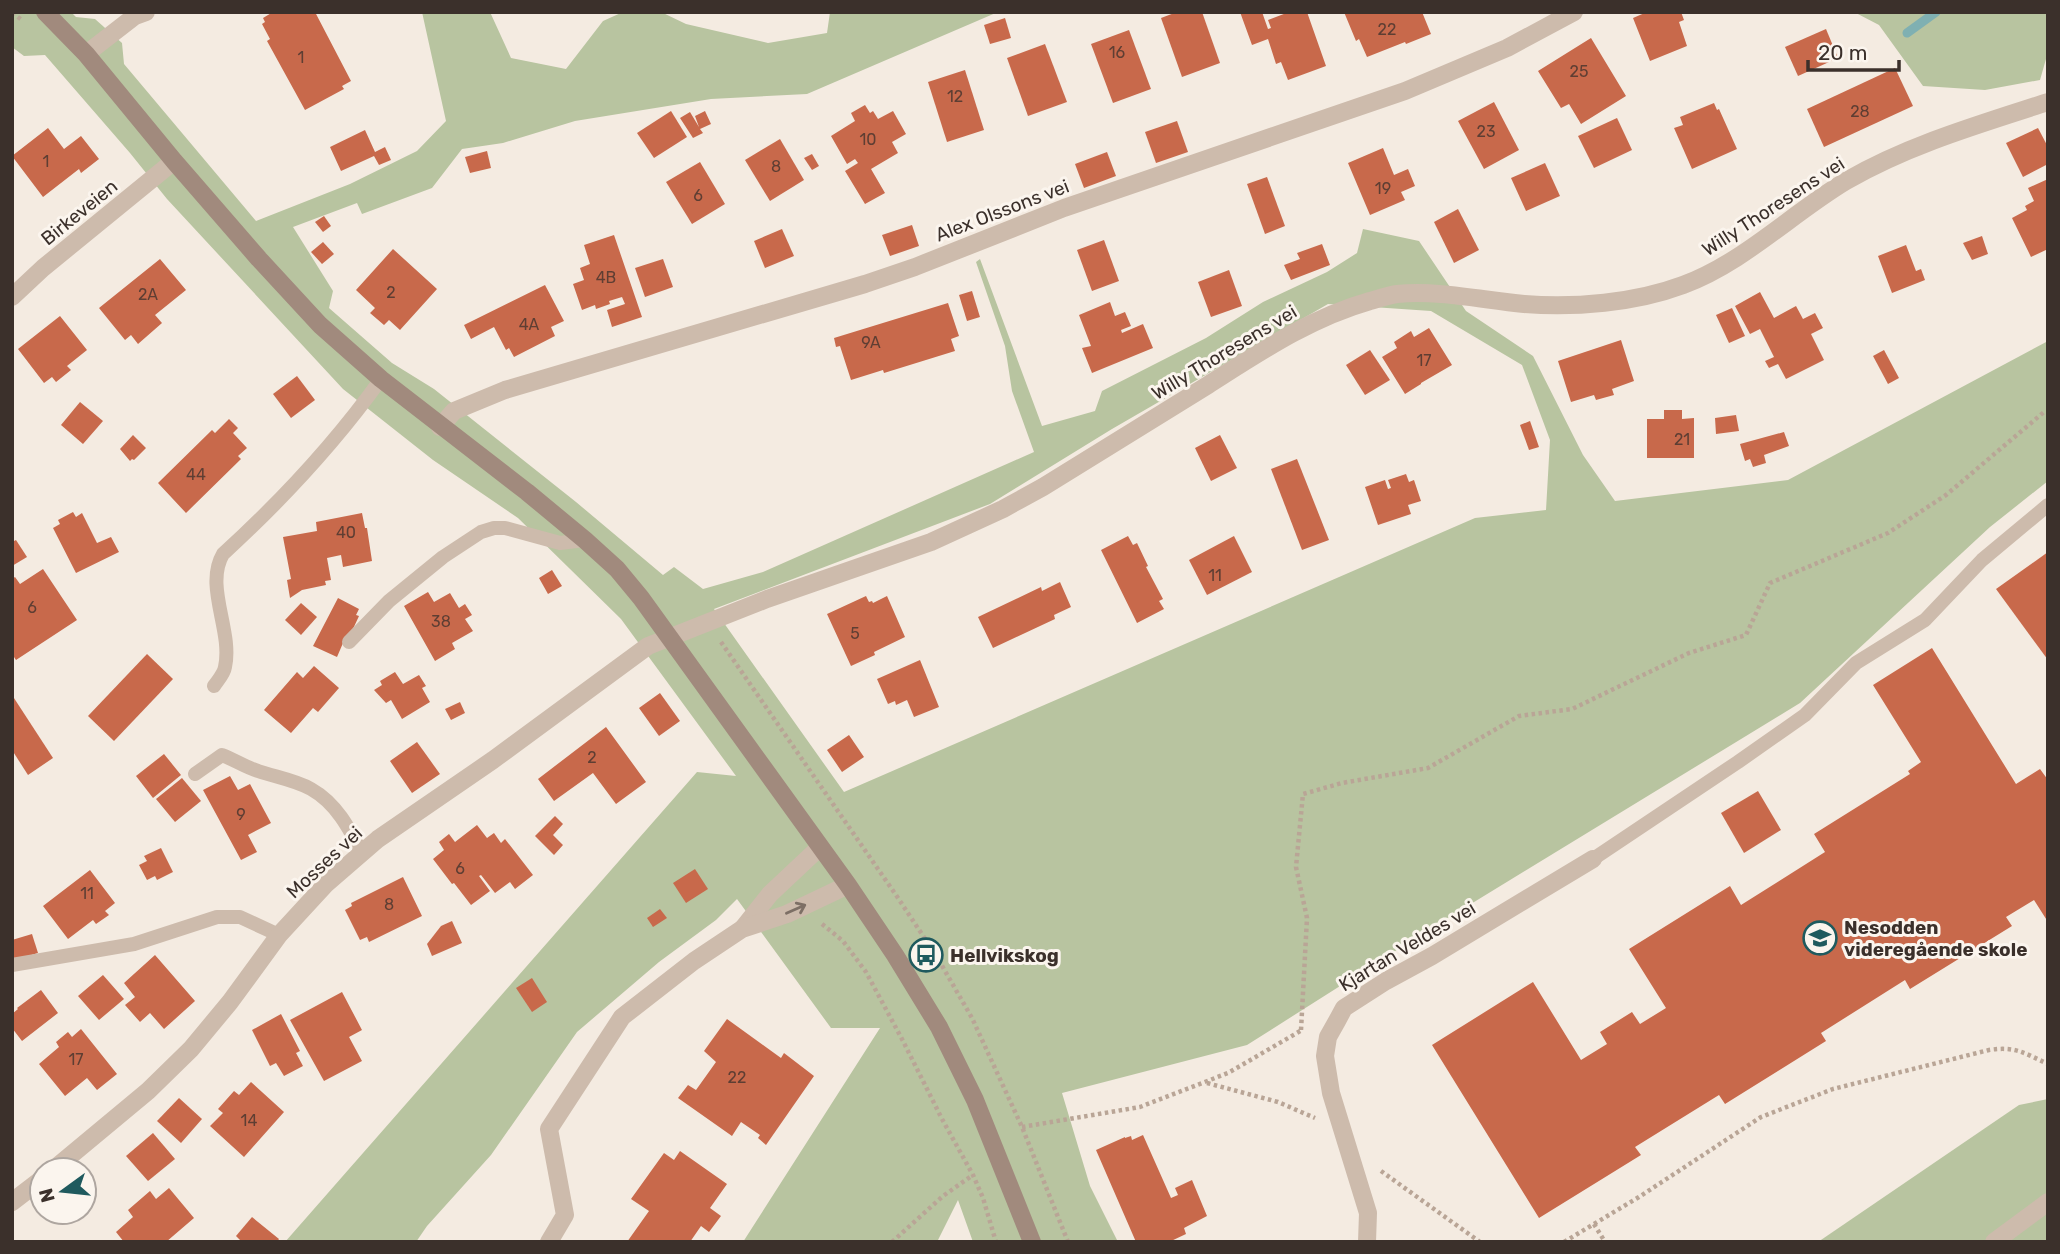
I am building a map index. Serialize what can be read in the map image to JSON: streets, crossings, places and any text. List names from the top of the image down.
{
  "streets": {
    "street": [
      "Willy Thoresens vei",
      "Alex Olssons vei",
      "Birkeveien",
      "Mosses vei",
      "Kjartan Veldes vei"
    ]
  },
  "crossings": [
    ["Willy Thoresens vei", "Mosses vei"]
  ],
  "places": {
    "school or university": ["Nesodden videregående skole"],
    "bus stop": ["Hellvikskog"]
  },
  "house_numbers": [
    "22",
    "16",
    "1",
    "25",
    "12",
    "28",
    "23",
    "10",
    "1",
    "8",
    "19",
    "6",
    "4B",
    "2",
    "2A",
    "4A",
    "9A",
    "17",
    "21",
    "44",
    "40",
    "11",
    "6",
    "38",
    "5",
    "2",
    "9",
    "6",
    "11",
    "8",
    "17",
    "22",
    "14"
  ],
  "scale_bar": "20 m",
  "north": "left"
}
